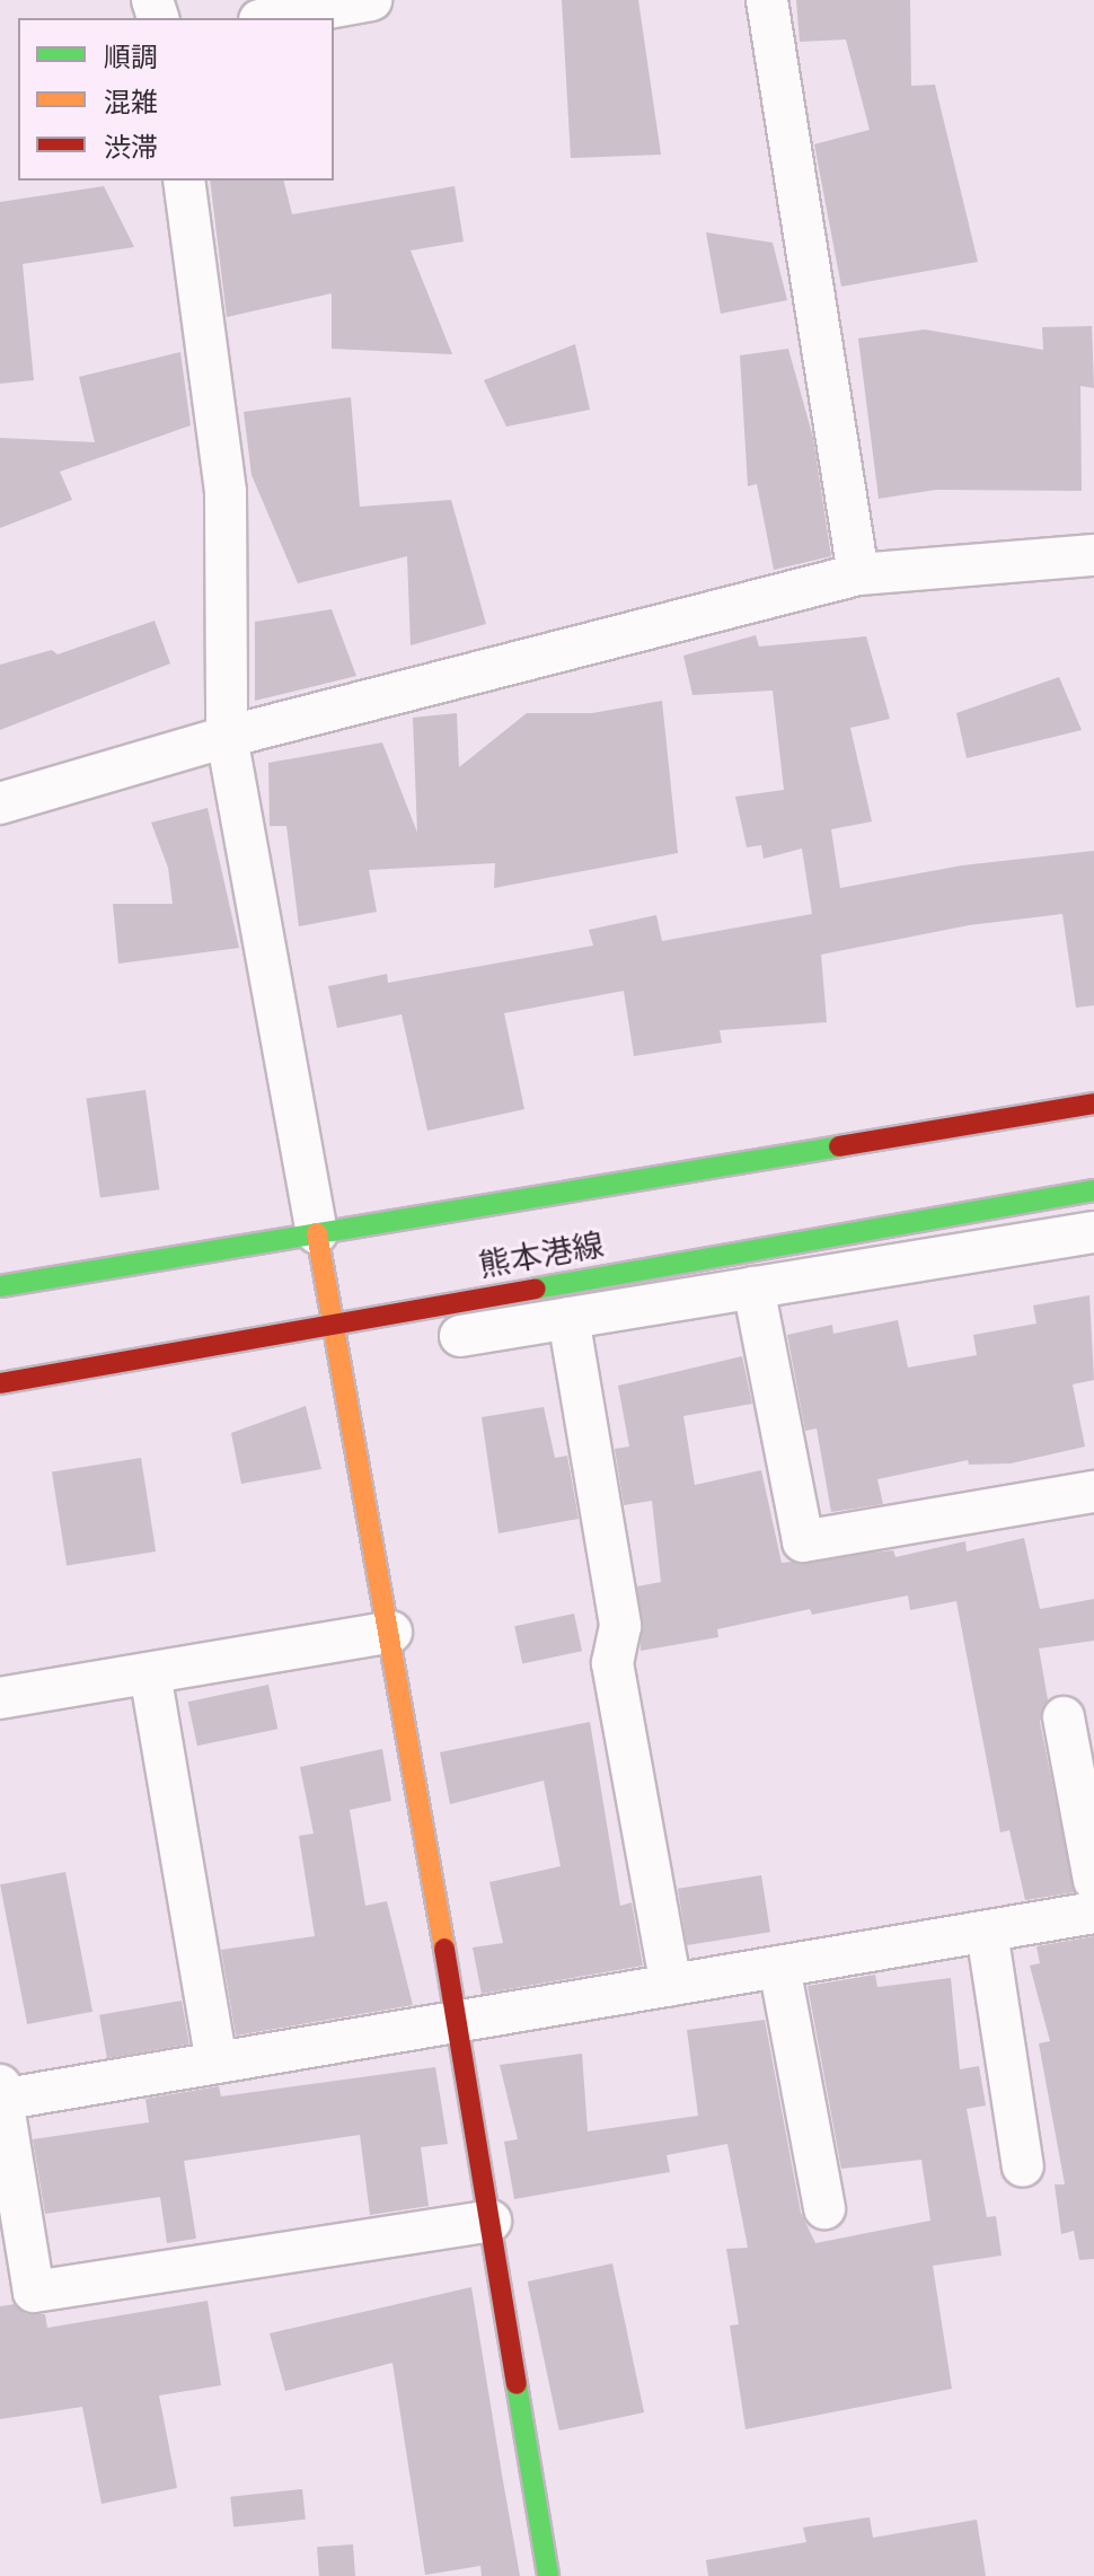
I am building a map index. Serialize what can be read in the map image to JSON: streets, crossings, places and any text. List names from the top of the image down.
{
  "streets": {
    "main road": ["熊本港線"]
  },
  "legend": ["順調", "混雑", "渋滞"]
}
